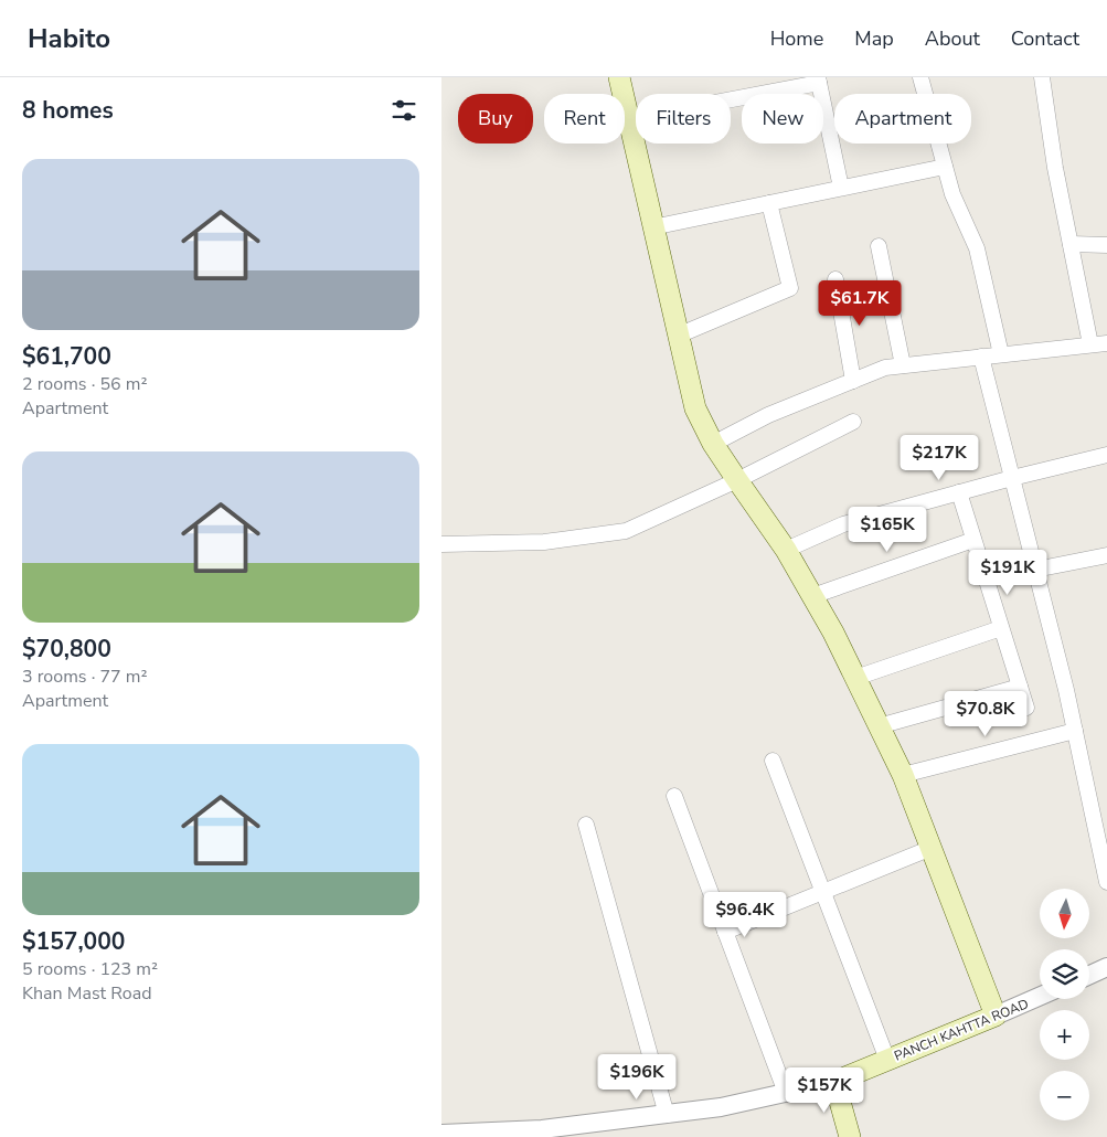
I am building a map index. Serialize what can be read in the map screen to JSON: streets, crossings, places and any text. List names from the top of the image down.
{
  "streets": {
    "main road": ["PANCH KAHTTA ROAD"]
  },
  "north": "bottom",
  "page": {
    "header": "Habito",
    "nav": [
      "Home",
      "Map",
      "About",
      "Contact"
    ],
    "heading": "8 homes",
    "chip": [
      "Buy",
      "Rent",
      "Filters",
      "New",
      "Apartment"
    ],
    "list": [
      {
        "name": "$61,700",
        "note": "2 rooms · 56 m² · Apartment"
      },
      {
        "name": "$70,800",
        "note": "3 rooms · 77 m² · Apartment"
      },
      {
        "name": "$157,000",
        "note": "5 rooms · 123 m² · Khan Mast Road"
      }
    ],
    "price": [
      "$61.7K",
      "$217K",
      "$165K",
      "$191K",
      "$70.8K",
      "$96.4K",
      "$196K",
      "$157K"
    ],
    "map_buttons": ["+", "−"]
  }
}
